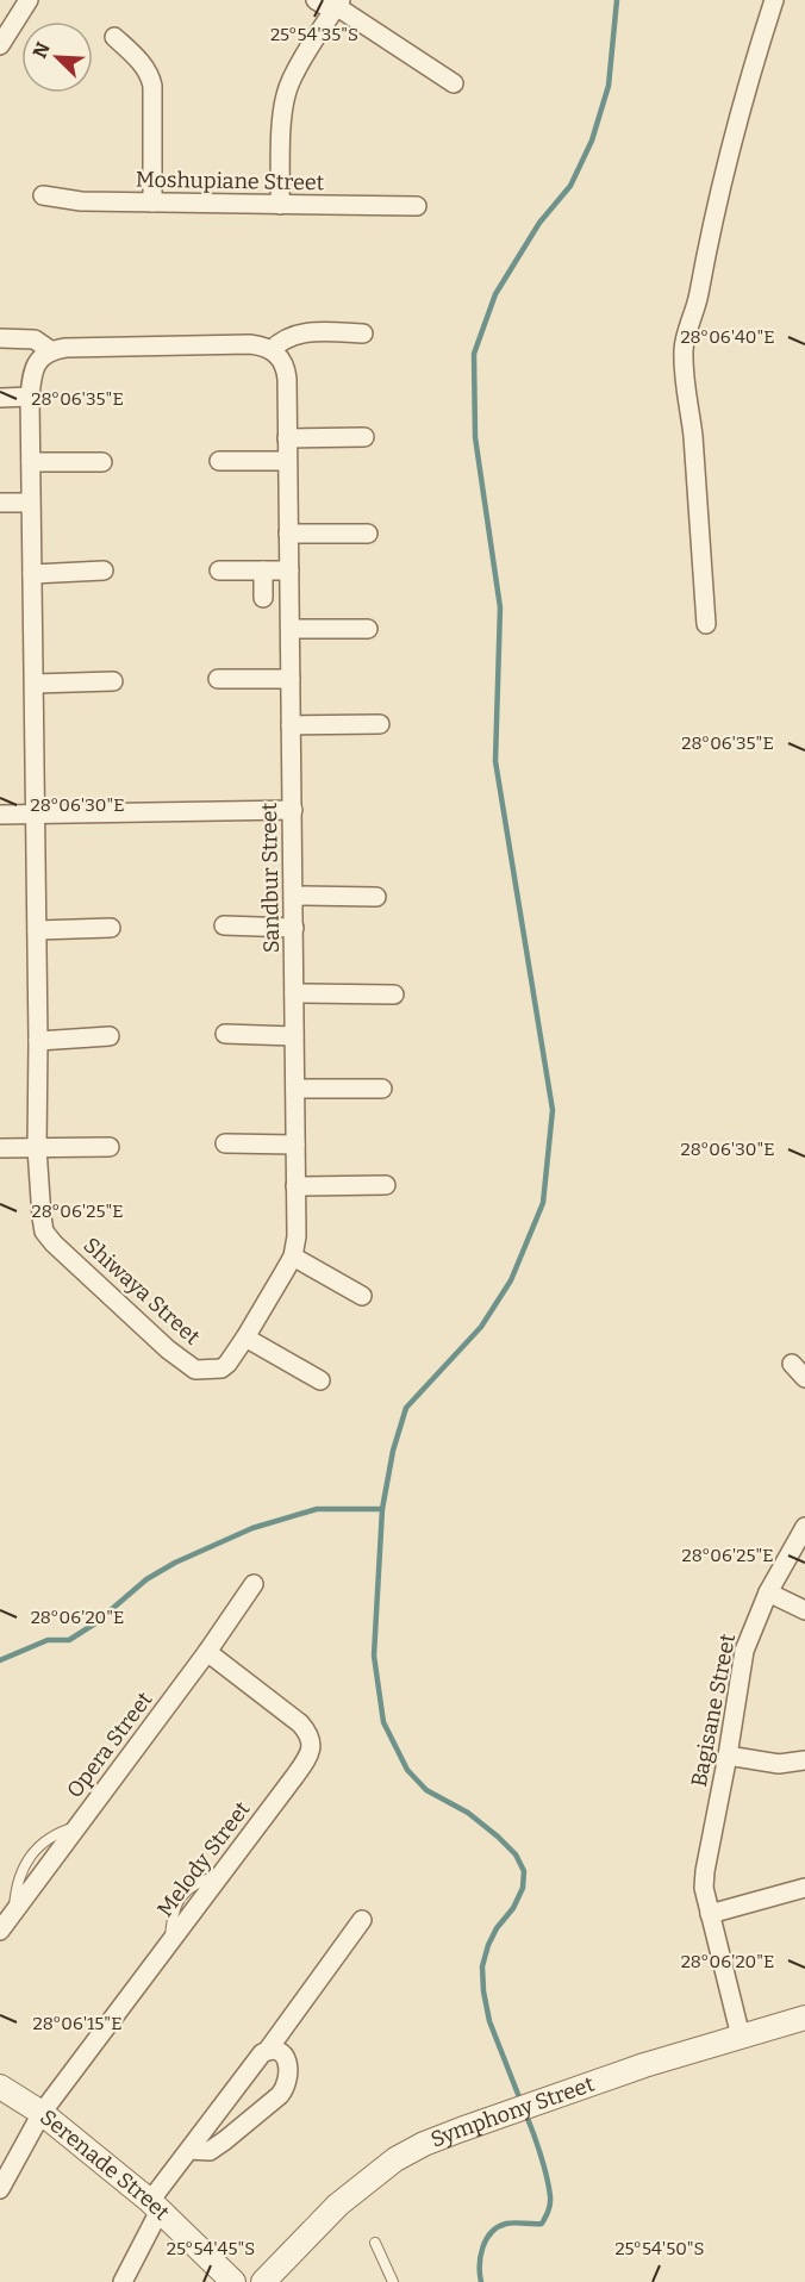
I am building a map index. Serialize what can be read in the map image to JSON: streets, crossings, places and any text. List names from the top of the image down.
{
  "streets": {
    "street": [
      "Moshupiane Street",
      "Sandbur Street",
      "Shiwaya Street",
      "Bagisane Street",
      "Opera Street",
      "Melody Street",
      "Symphony Street",
      "Serenade Street"
    ]
  },
  "crossings": [
    ["Sandbur Street", "Shiwaya Street"],
    ["Bagisane Street", "Symphony Street"],
    ["Opera Street", "Melody Street"],
    ["Melody Street", "Serenade Street"]
  ],
  "north": "top left",
  "coordinates": [
    "25°54'35\"S",
    "28°06'40\"E",
    "28°06'35\"E",
    "28°06'30\"E",
    "28°06'25\"E",
    "28°06'20\"E",
    "28°06'15\"E",
    "25°54'45\"S",
    "25°54'50\"S"
  ]
}
